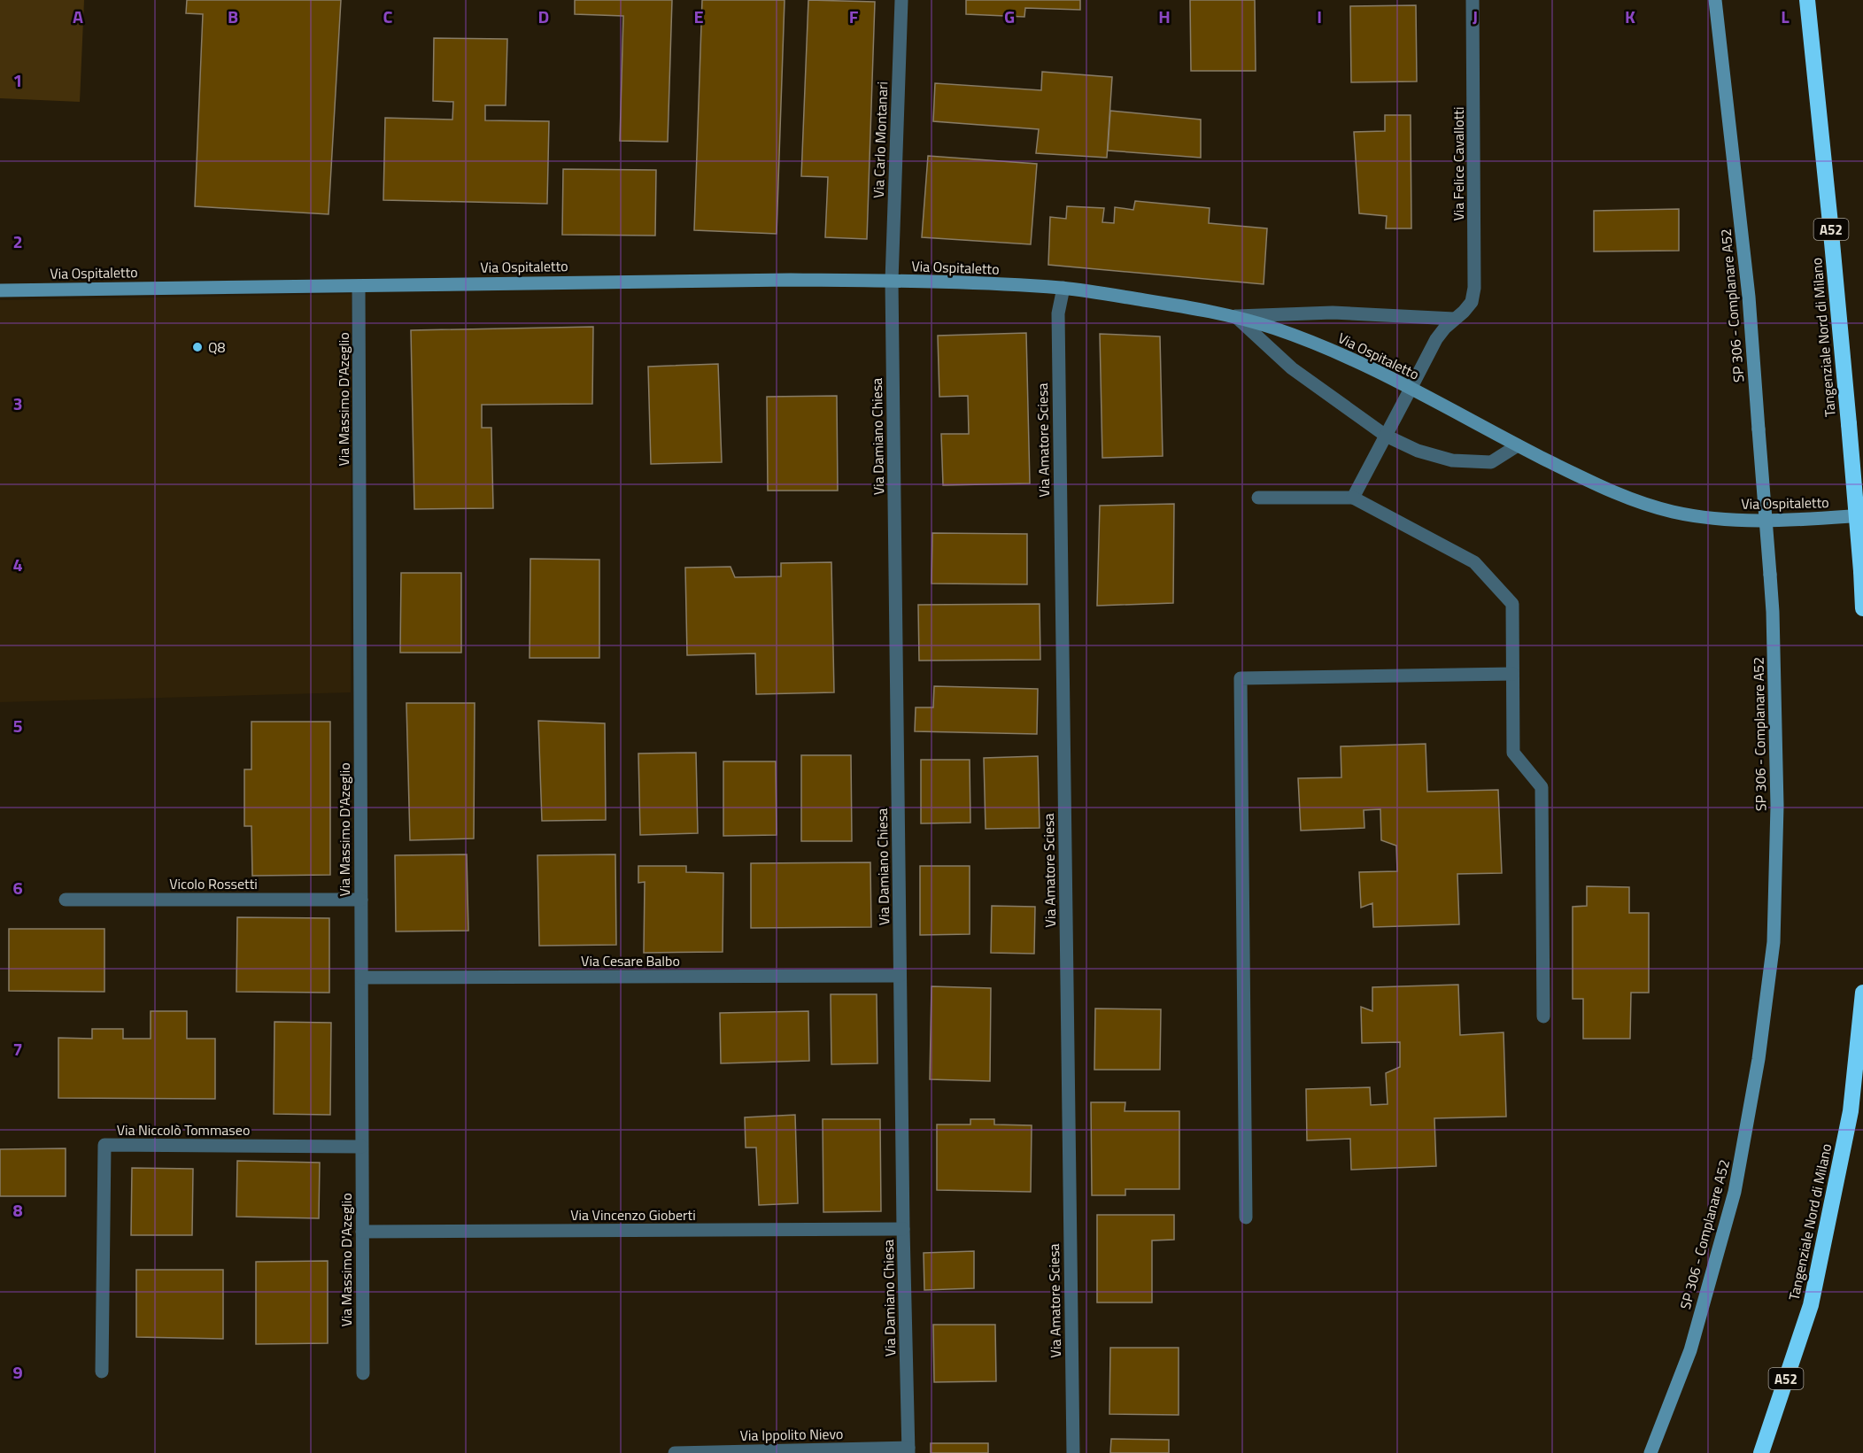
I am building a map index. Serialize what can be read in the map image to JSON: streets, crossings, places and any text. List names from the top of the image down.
{
  "streets": {
    "highway": ["A52", "Tangenziale Nord di Milano"],
    "street": [
      "Via Carlo Montanari",
      "Via Felice Cavallotti",
      "Via Ospitaletto",
      "SP 306 - Complanare A52",
      "Via Massimo D'Azeglio",
      "Via Damiano Chiesa",
      "Via Amatore Sciesa",
      "Vicolo Rossetti",
      "Via Cesare Balbo",
      "Via Niccolò Tommaseo",
      "Via Vincenzo Gioberti",
      "Via Ippolito Nievo"
    ]
  },
  "crossings": [
    ["Via Carlo Montanari", "Via Ospitaletto"],
    ["Via Carlo Montanari", "Via Damiano Chiesa"],
    ["Via Felice Cavallotti", "Via Ospitaletto"],
    ["Via Ospitaletto", "Via Massimo D'Azeglio"],
    ["Via Ospitaletto", "Via Damiano Chiesa"],
    ["Via Ospitaletto", "Via Amatore Sciesa"],
    ["Via Massimo D'Azeglio", "Vicolo Rossetti"],
    ["Via Massimo D'Azeglio", "Via Cesare Balbo"],
    ["Via Massimo D'Azeglio", "Via Niccolò Tommaseo"],
    ["Via Massimo D'Azeglio", "Via Vincenzo Gioberti"],
    ["Via Damiano Chiesa", "Via Cesare Balbo"],
    ["Via Damiano Chiesa", "Via Vincenzo Gioberti"],
    ["Via Damiano Chiesa", "Via Ippolito Nievo"]
  ],
  "places": ["Q8"],
  "grid": {
    "columns": [
      "A",
      "B",
      "C",
      "D",
      "E",
      "F",
      "G",
      "H",
      "I",
      "J",
      "K",
      "L"
    ],
    "rows": [
      "1",
      "2",
      "3",
      "4",
      "5",
      "6",
      "7",
      "8",
      "9"
    ]
  }
}
